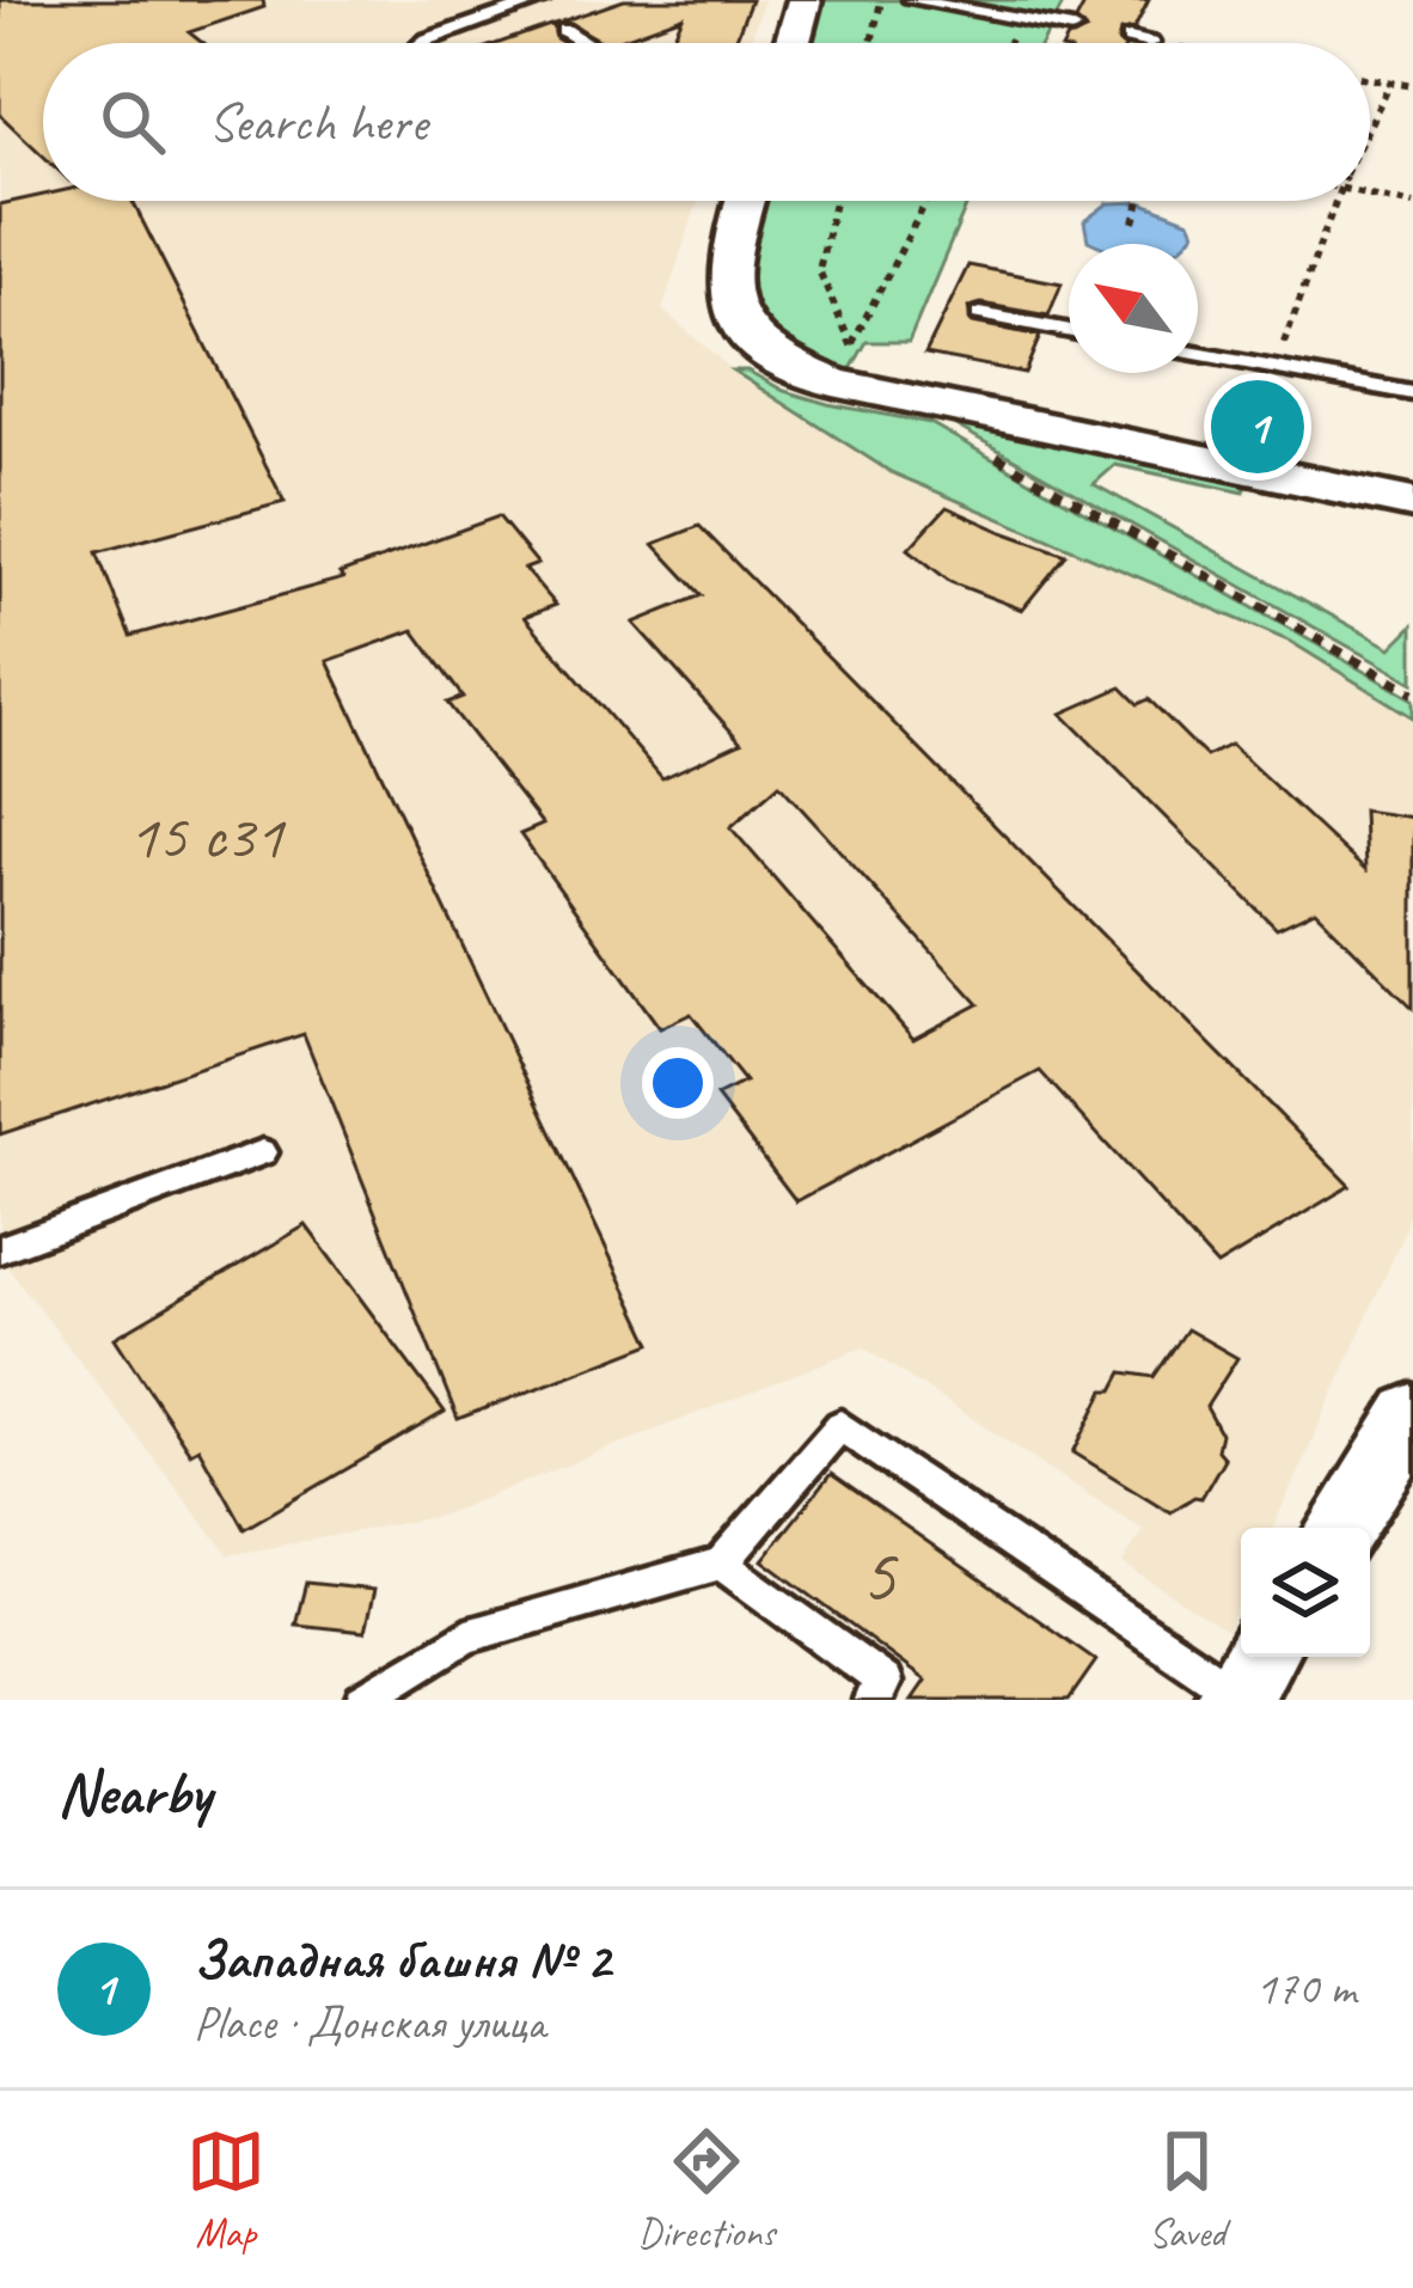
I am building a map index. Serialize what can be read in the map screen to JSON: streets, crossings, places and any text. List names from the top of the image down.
{
  "house_numbers": ["15 с31", "5"],
  "north": "top left",
  "page": {
    "search": "Search here",
    "pins": "1",
    "heading": "Nearby",
    "list": [
      {
        "mark": "1",
        "name": "Западная башня № 2",
        "note": "Place · Донская улица",
        "value": "170 m"
      }
    ],
    "nav": ["Map", "Directions", "Saved"]
  }
}
